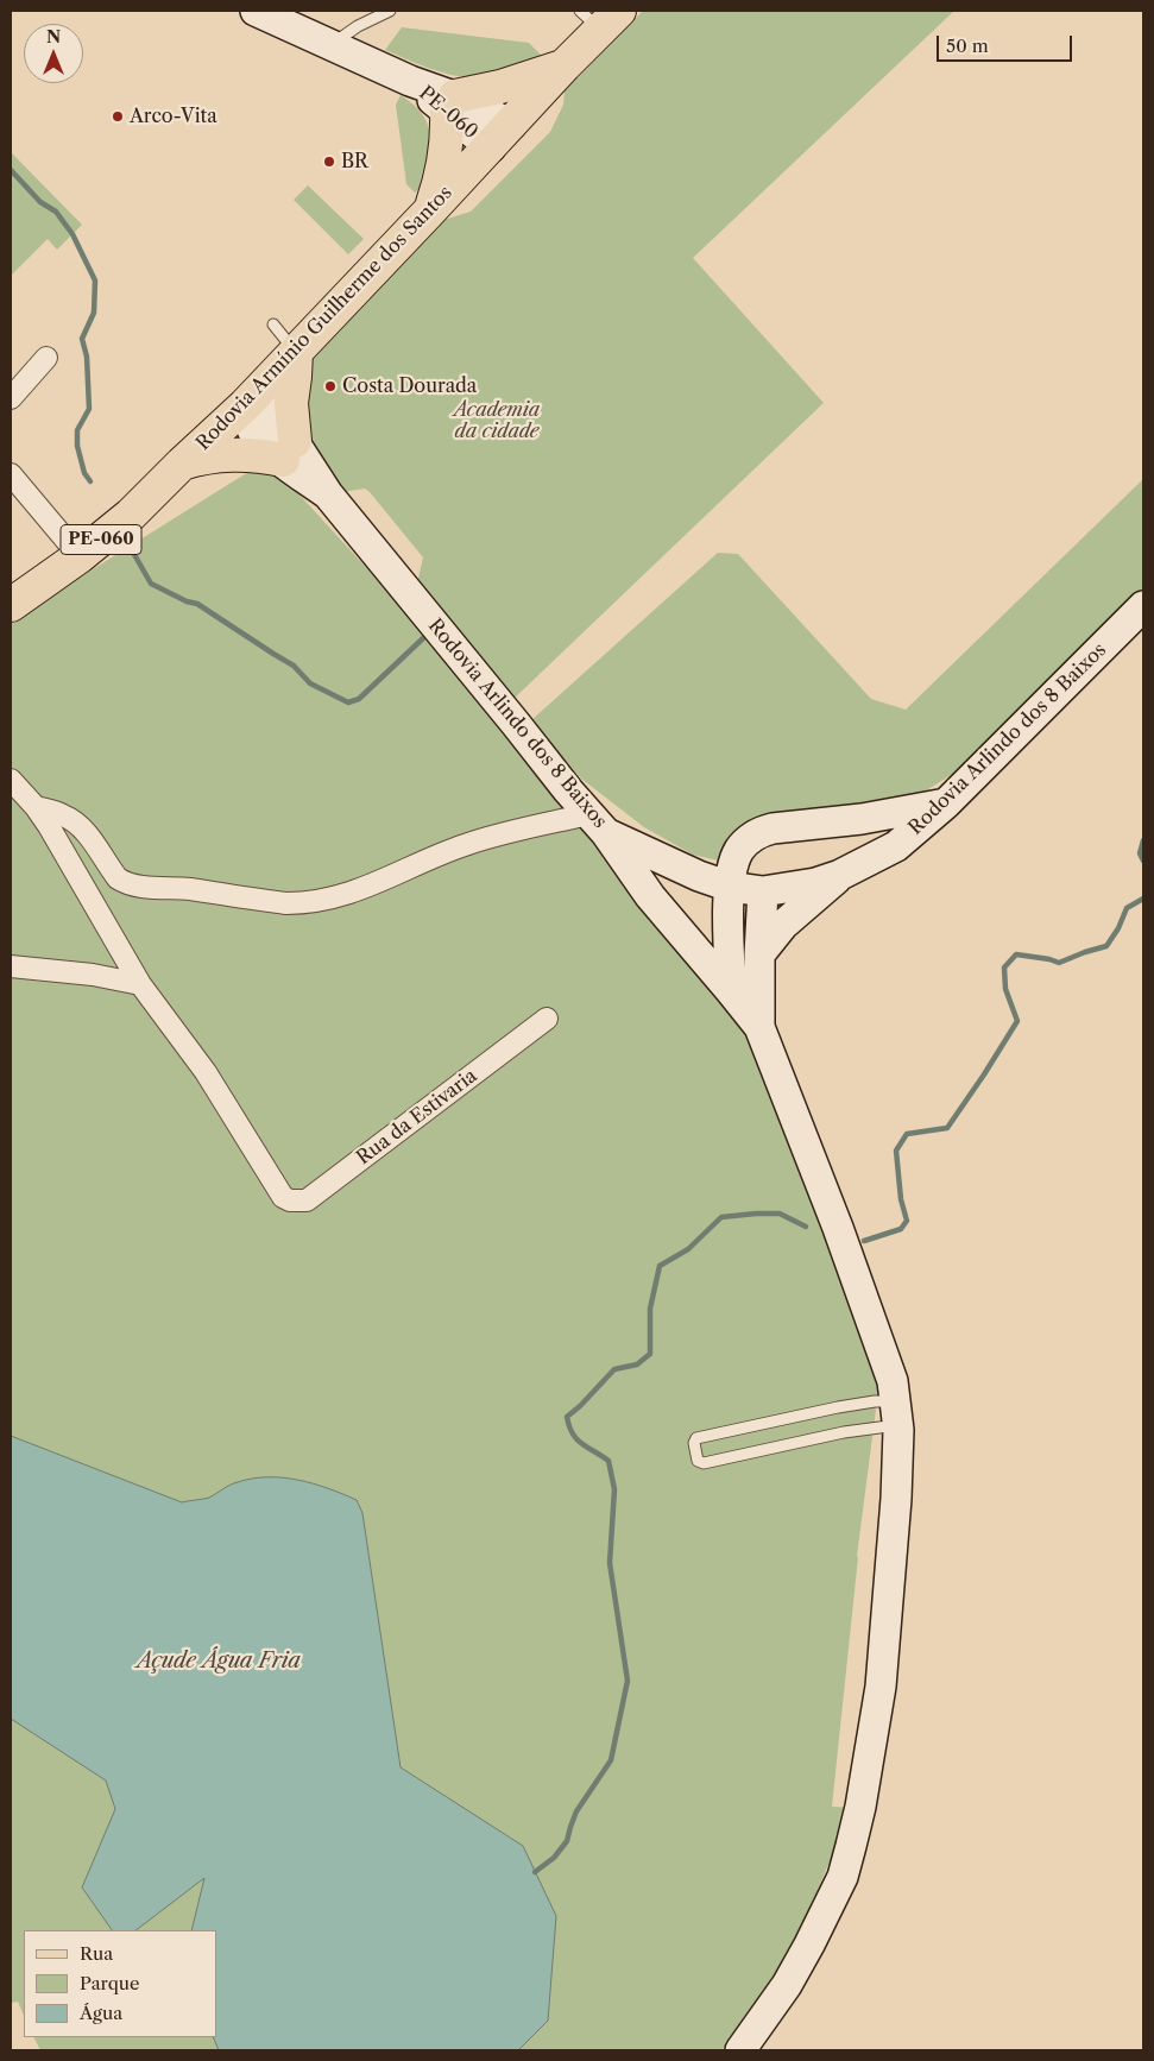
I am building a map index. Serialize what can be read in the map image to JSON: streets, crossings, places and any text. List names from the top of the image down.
{
  "streets": {
    "main road": ["PE-060", "Rodovia Armínio Guilherme dos Santos", "Rodovia Arlindo dos 8 Baixos"],
    "street": ["Rua da Estivaria"]
  },
  "crossings": [
    ["PE-060", "Rodovia Armínio Guilherme dos Santos"],
    ["Rodovia Armínio Guilherme dos Santos", "Rodovia Arlindo dos 8 Baixos"]
  ],
  "water": ["Açude Água Fria"],
  "parks": ["Academia da cidade"],
  "places": ["Arco-Vita", "BR", "Costa Dourada"],
  "legend": ["Rua", "Parque", "Água"],
  "scale_bar": "50 m",
  "north": "top"
}
